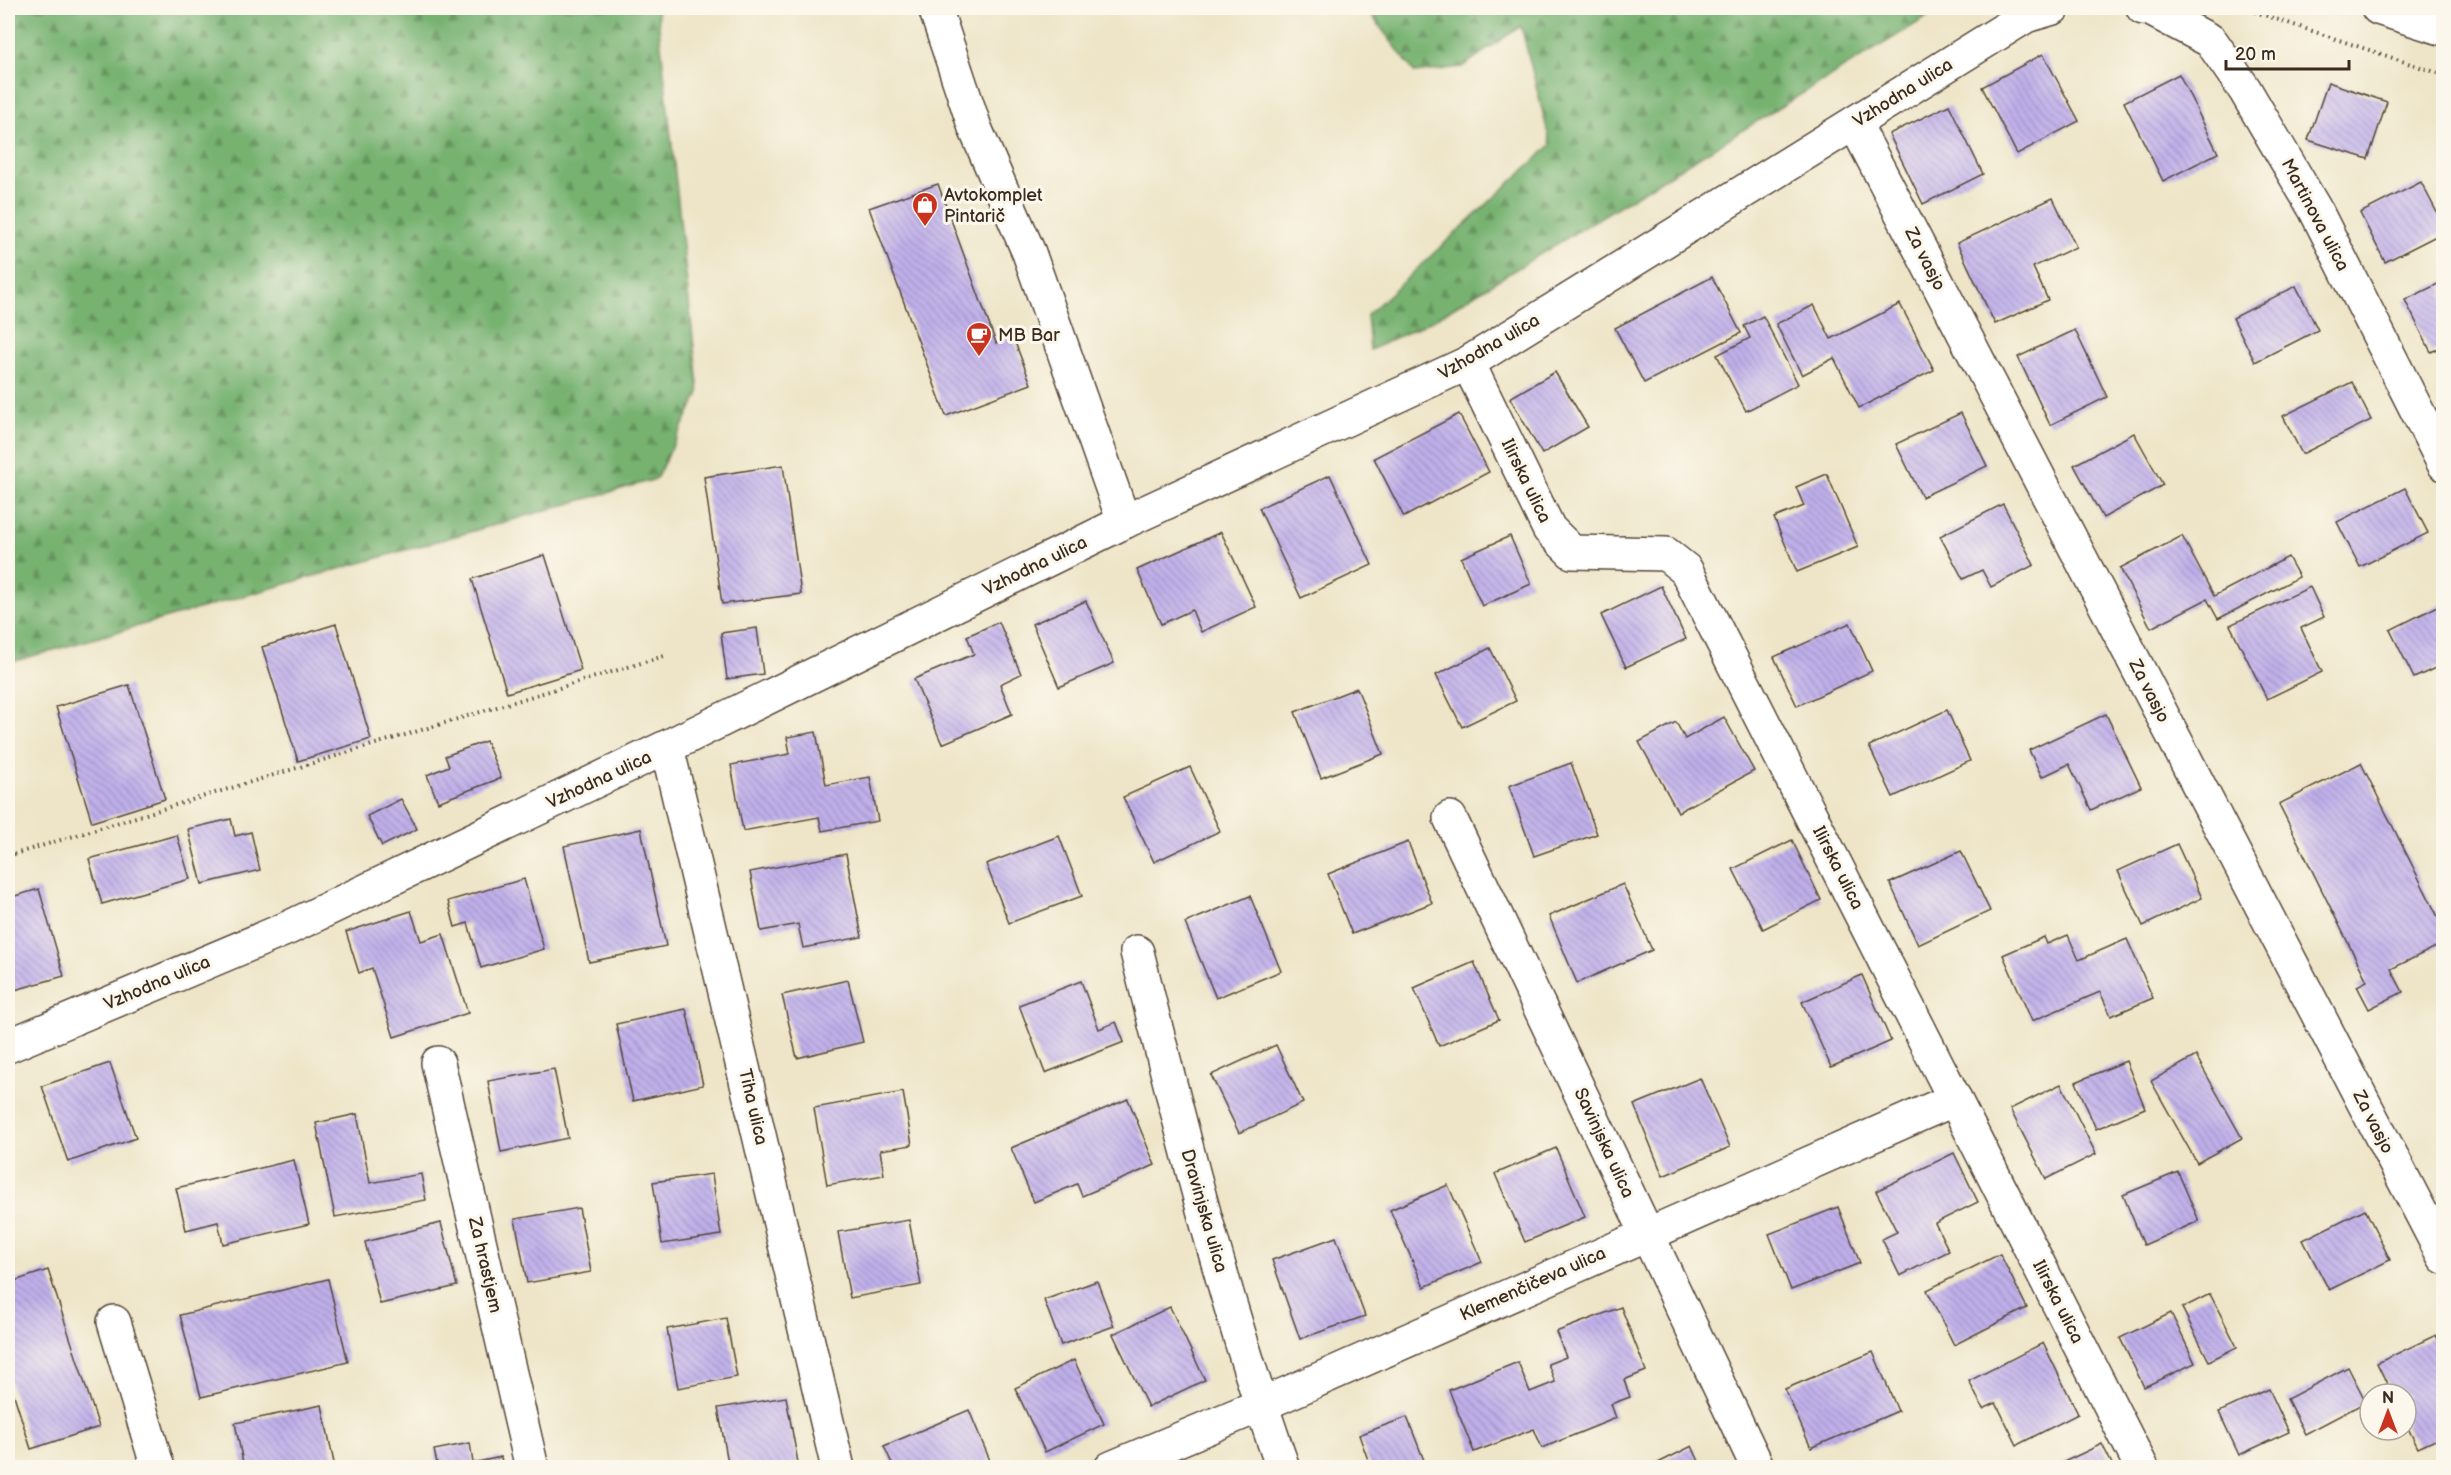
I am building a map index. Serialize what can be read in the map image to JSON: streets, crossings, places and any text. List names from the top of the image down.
{
  "streets": {
    "street": [
      "Vzhodna ulica",
      "Martinova ulica",
      "Za vasjo",
      "Ilirska ulica",
      "Tiha ulica",
      "Savinjska ulica",
      "Dravinjska ulica",
      "Za hrastjem",
      "Klemenčičeva ulica"
    ]
  },
  "crossings": [
    ["Vzhodna ulica", "Za vasjo"],
    ["Vzhodna ulica", "Ilirska ulica"],
    ["Vzhodna ulica", "Tiha ulica"],
    ["Ilirska ulica", "Klemenčičeva ulica"],
    ["Savinjska ulica", "Klemenčičeva ulica"],
    ["Dravinjska ulica", "Klemenčičeva ulica"]
  ],
  "places": {
    "shop": ["Avtokomplet Pintarič"],
    "cafe": ["MB Bar"]
  },
  "scale_bar": "20 m",
  "north": "top"
}
